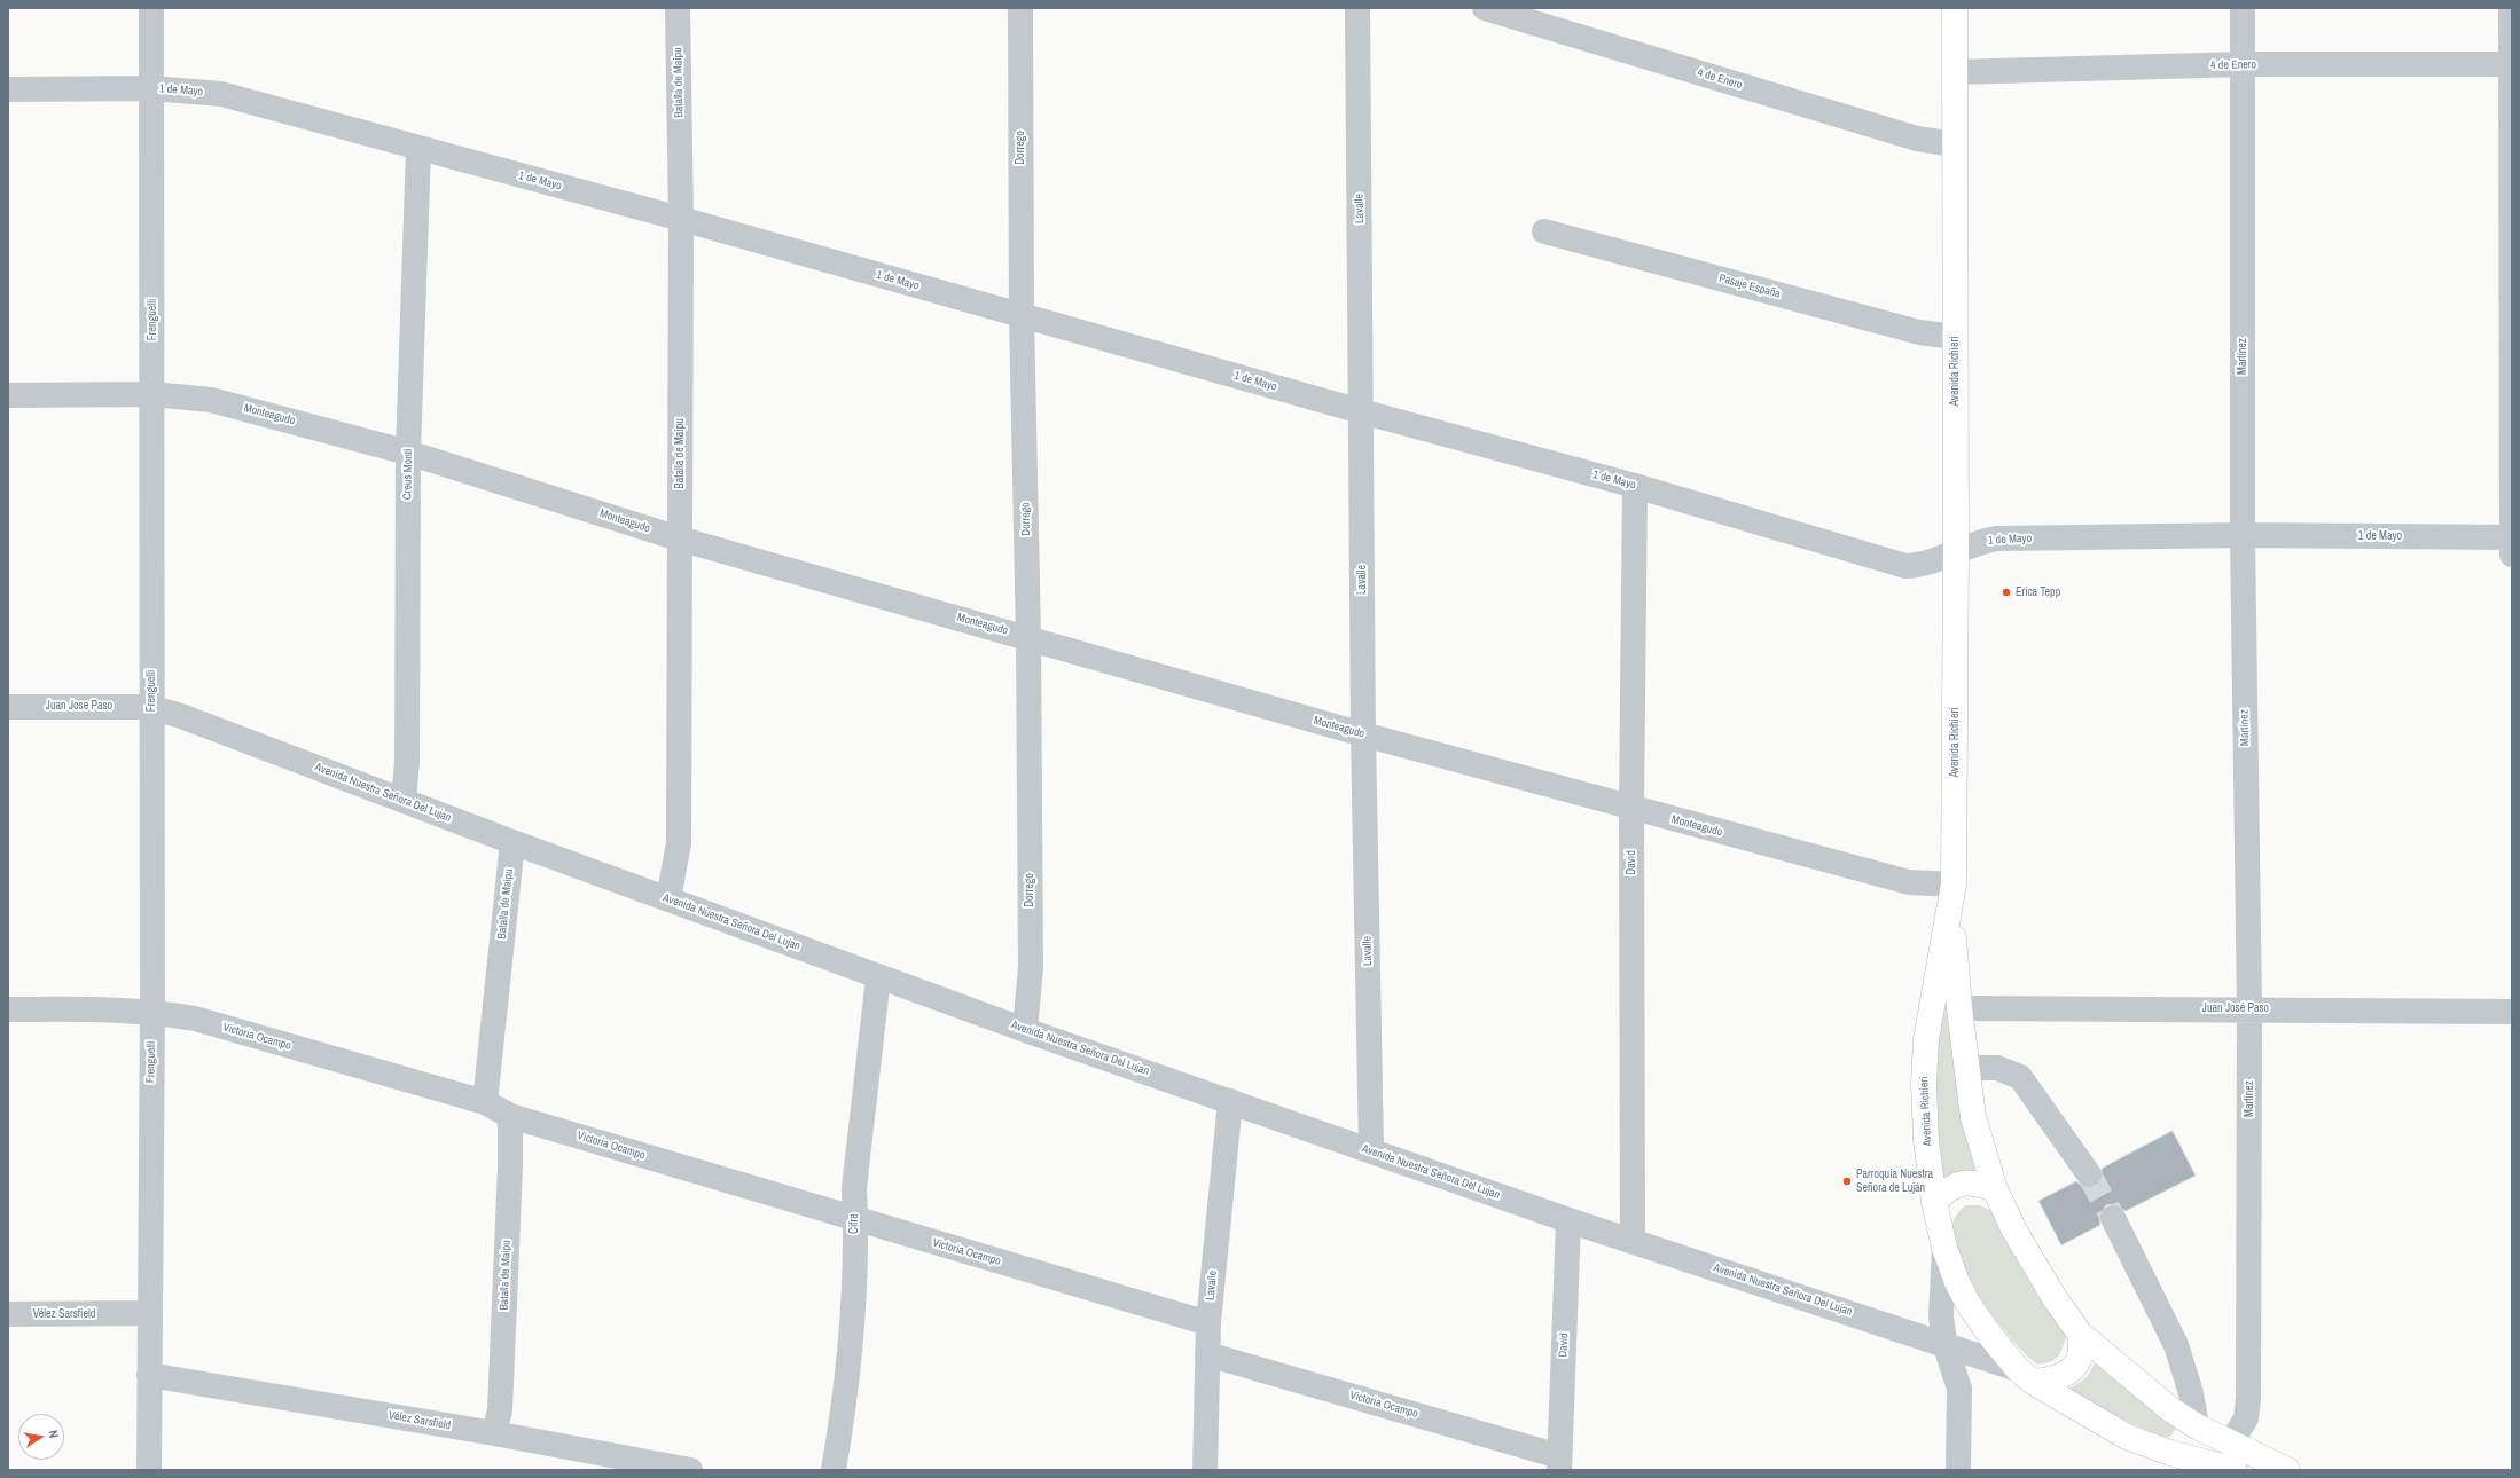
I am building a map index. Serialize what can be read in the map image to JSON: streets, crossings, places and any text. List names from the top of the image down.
{
  "streets": {
    "main road": ["Avenida Richieri"],
    "street": [
      "4 de Enero",
      "Batalla de Maipu",
      "1 de Mayo",
      "Dorrego",
      "Lavalle",
      "Pasaje España",
      "Frenguelli",
      "Martínez",
      "Monteagudo",
      "Creus Monti",
      "Juan Jose Paso",
      "Avenida Nuestra Señora Del Lujan",
      "David",
      "Juan José Paso",
      "Victoria Ocampo",
      "Cifre",
      "Vélez Sarsfield"
    ]
  },
  "crossings": [
    ["4 de Enero", "Martínez"],
    ["4 de Enero", "Avenida Richieri"],
    ["Batalla de Maipu", "1 de Mayo"],
    ["Batalla de Maipu", "Monteagudo"],
    ["Batalla de Maipu", "Avenida Nuestra Señora Del Lujan"],
    ["Batalla de Maipu", "Victoria Ocampo"],
    ["Batalla de Maipu", "Vélez Sarsfield"],
    ["1 de Mayo", "Dorrego"],
    ["1 de Mayo", "Lavalle"],
    ["1 de Mayo", "Frenguelli"],
    ["1 de Mayo", "Martínez"],
    ["1 de Mayo", "Avenida Richieri"],
    ["1 de Mayo", "Creus Monti"],
    ["1 de Mayo", "David"],
    ["Dorrego", "Monteagudo"],
    ["Dorrego", "Avenida Nuestra Señora Del Lujan"],
    ["Lavalle", "Monteagudo"],
    ["Lavalle", "Avenida Nuestra Señora Del Lujan"],
    ["Lavalle", "Victoria Ocampo"],
    ["Pasaje España", "Avenida Richieri"],
    ["Frenguelli", "Monteagudo"],
    ["Frenguelli", "Juan Jose Paso"],
    ["Frenguelli", "Avenida Nuestra Señora Del Lujan"],
    ["Frenguelli", "Victoria Ocampo"],
    ["Frenguelli", "Vélez Sarsfield"],
    ["Martínez", "Juan José Paso"],
    ["Avenida Richieri", "Monteagudo"],
    ["Avenida Richieri", "Avenida Nuestra Señora Del Lujan"],
    ["Monteagudo", "Creus Monti"],
    ["Monteagudo", "David"],
    ["Creus Monti", "Avenida Nuestra Señora Del Lujan"],
    ["Juan Jose Paso", "Avenida Nuestra Señora Del Lujan"],
    ["Avenida Nuestra Señora Del Lujan", "David"],
    ["Avenida Nuestra Señora Del Lujan", "Cifre"],
    ["David", "Victoria Ocampo"],
    ["Victoria Ocampo", "Cifre"]
  ],
  "places": ["Erica Tepp", "Parroquia Nuestra Señora de Luján"],
  "north": "right"
}
